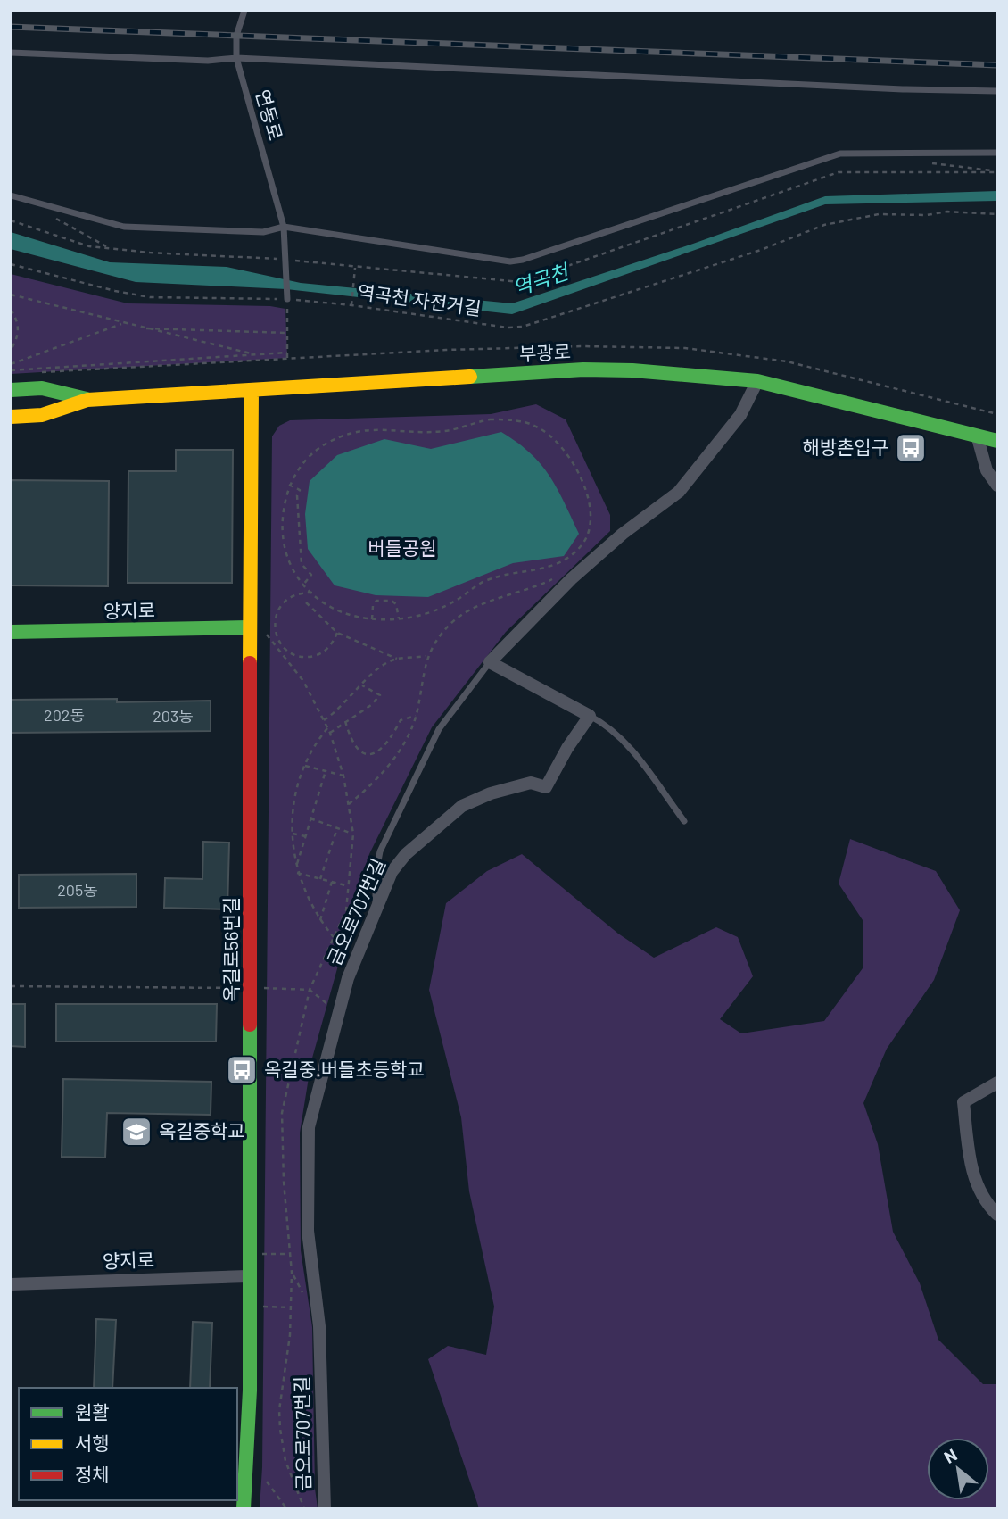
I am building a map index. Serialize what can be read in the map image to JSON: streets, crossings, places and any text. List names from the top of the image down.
{
  "streets": {
    "street": [
      "부광로",
      "양지로",
      "금오로707번길",
      "옥길로56번길"
    ],
    "lane": ["연동로"],
    "path": ["역곡천 자전거길"]
  },
  "crossings": [
    ["연동로", "역곡천 자전거길"],
    ["부광로", "옥길로56번길"],
    ["양지로", "옥길로56번길"]
  ],
  "water": ["역곡천"],
  "parks": ["버들공원"],
  "places": {
    "bus stop": ["해방촌입구", "옥길중.버들초등학교"],
    "school or university": ["옥길중학교"]
  },
  "house_numbers": ["202동", "203동", "205동"],
  "legend": ["원활", "서행", "정체"],
  "north": "top left"
}
